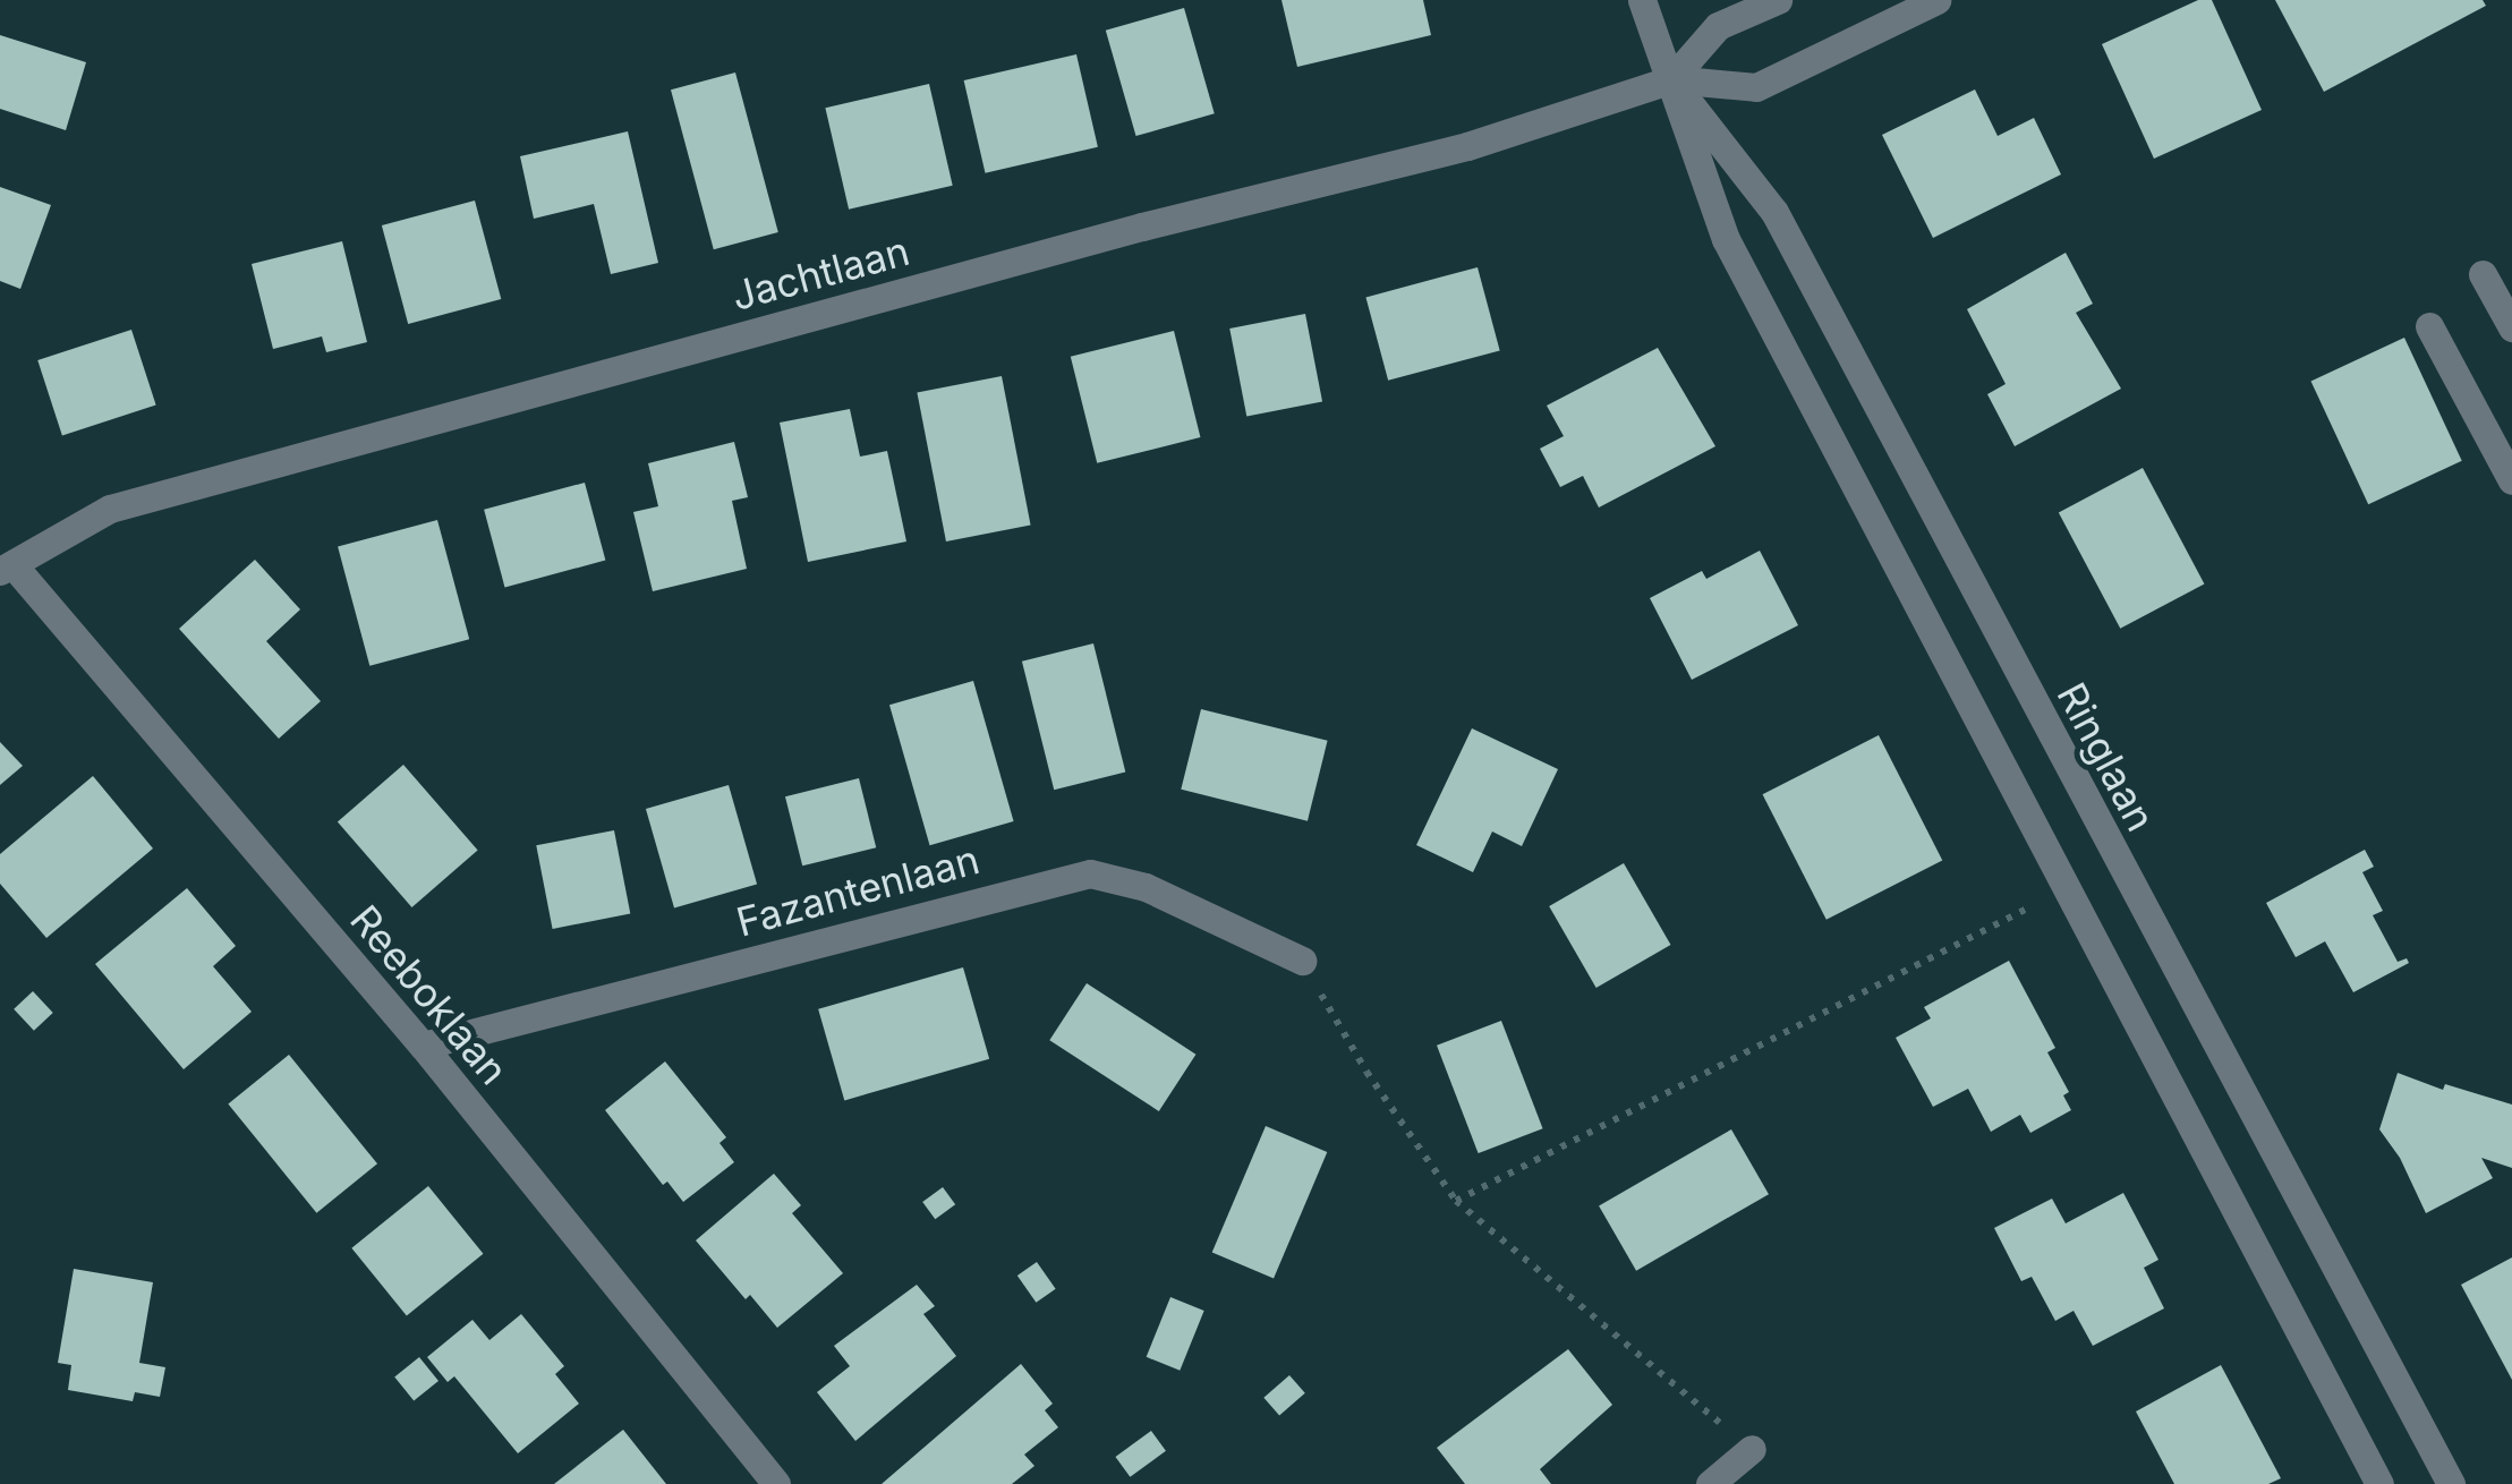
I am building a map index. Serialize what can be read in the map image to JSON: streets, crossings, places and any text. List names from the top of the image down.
{
  "streets": {
    "street": [
      "Jachtlaan",
      "Ringlaan",
      "Fazantenlaan",
      "Reeboklaan"
    ]
  },
  "crossings": [
    ["Jachtlaan", "Ringlaan"],
    ["Jachtlaan", "Reeboklaan"],
    ["Fazantenlaan", "Reeboklaan"]
  ]
}
